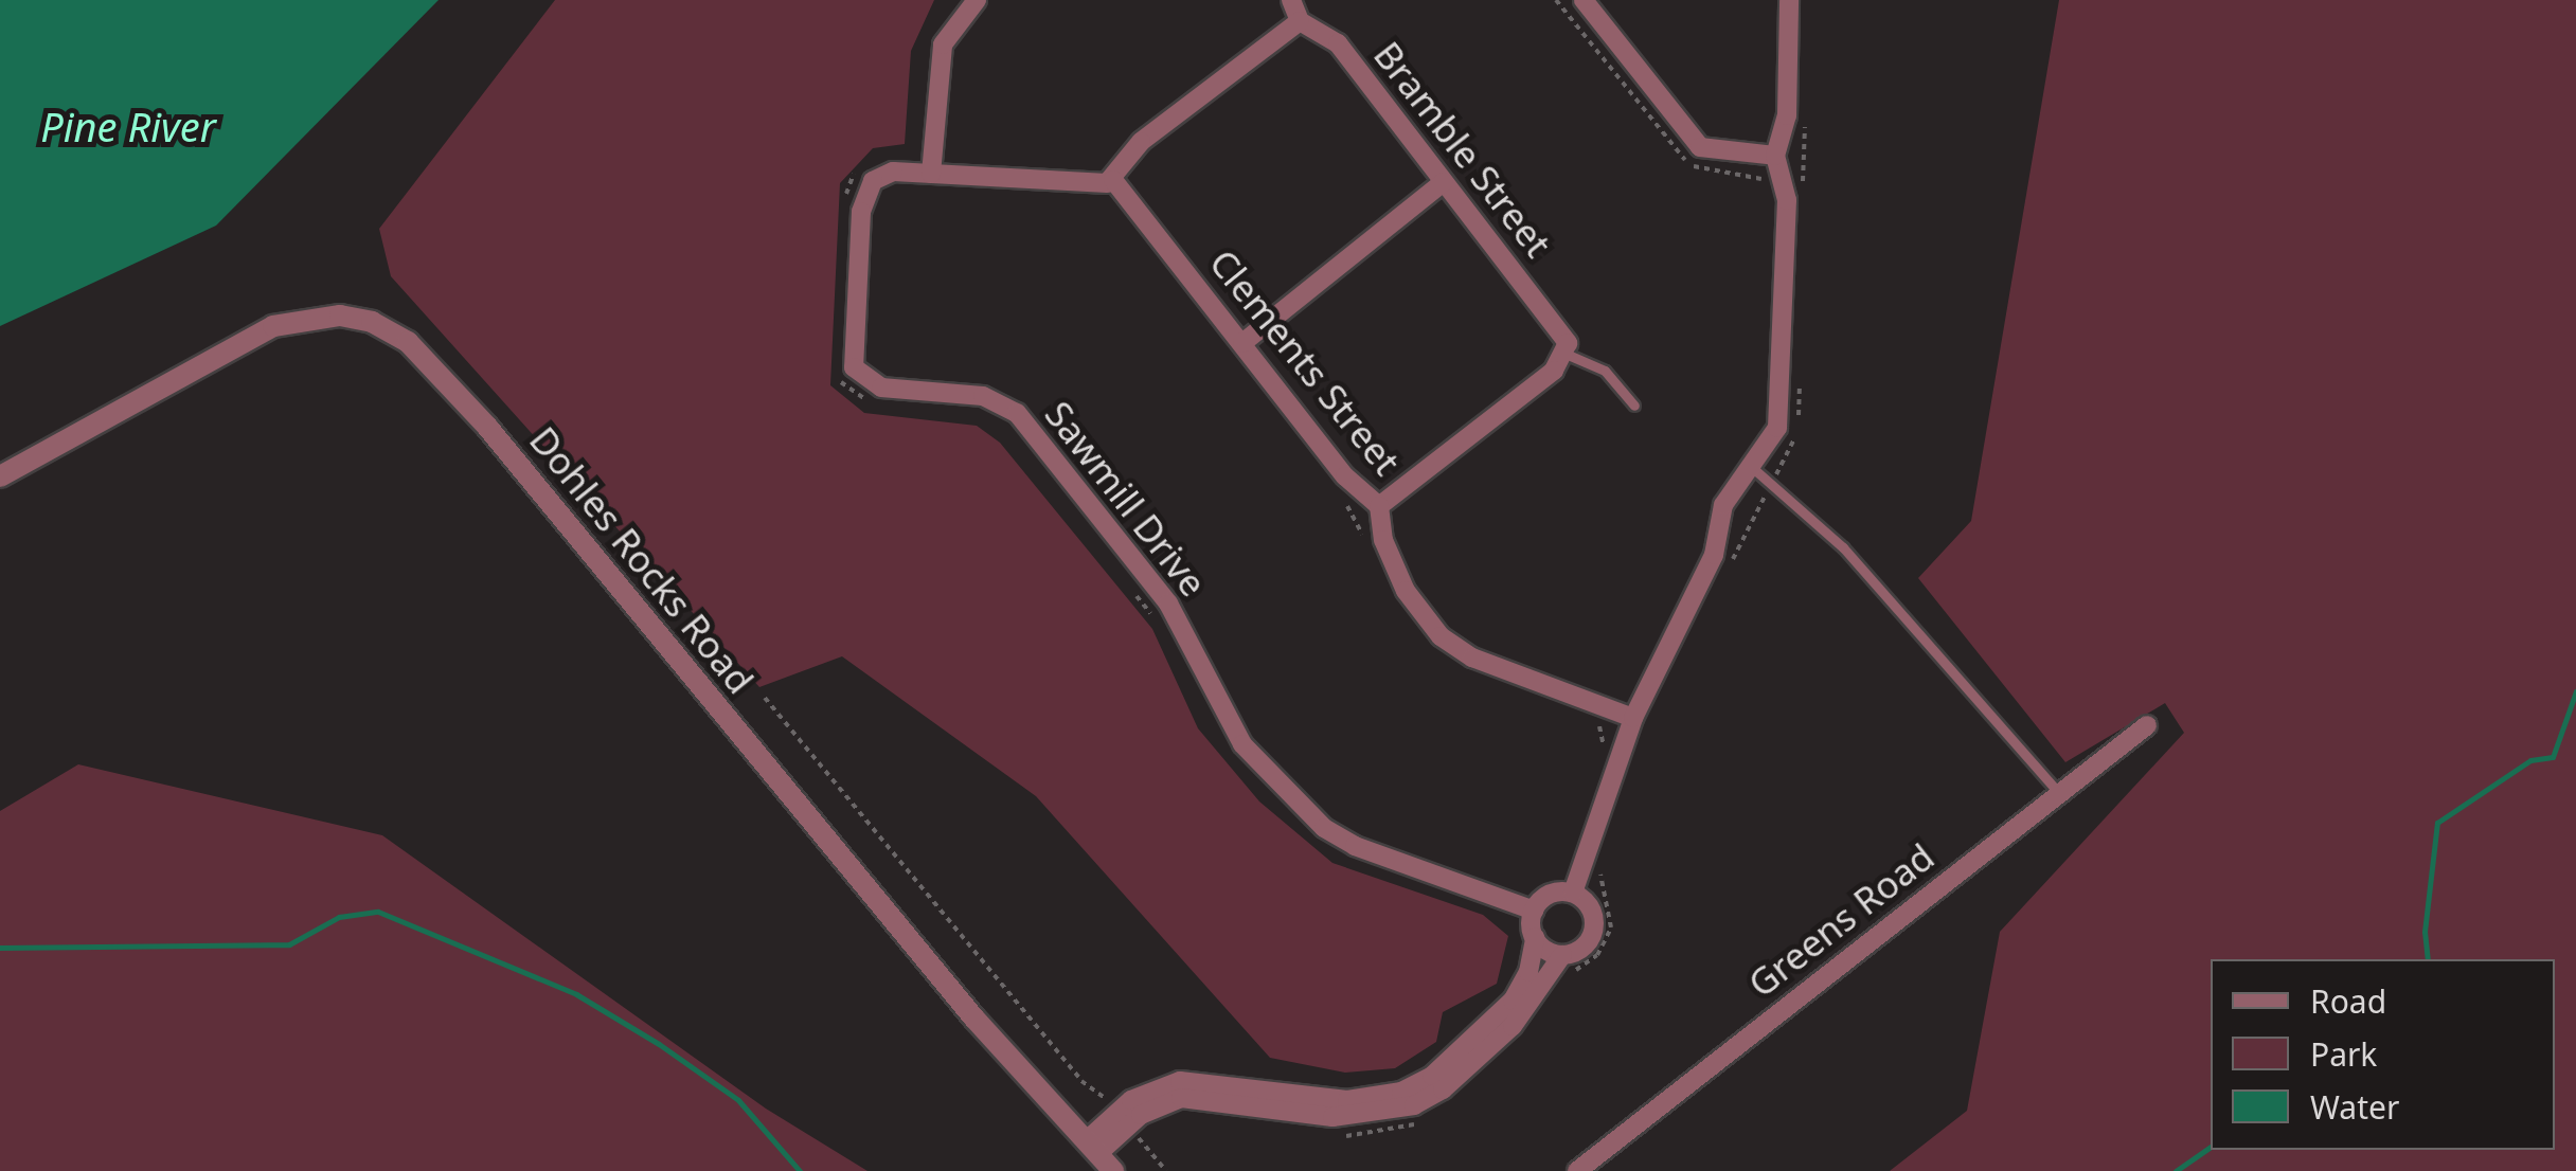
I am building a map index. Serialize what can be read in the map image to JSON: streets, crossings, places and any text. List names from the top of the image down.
{
  "streets": {
    "street": [
      "Bramble Street",
      "Clements Street",
      "Sawmill Drive",
      "Dohles Rocks Road",
      "Greens Road"
    ]
  },
  "crossings": [
    ["Clements Street", "Sawmill Drive"]
  ],
  "water": ["Pine River"],
  "legend": ["Road", "Park", "Water"]
}
